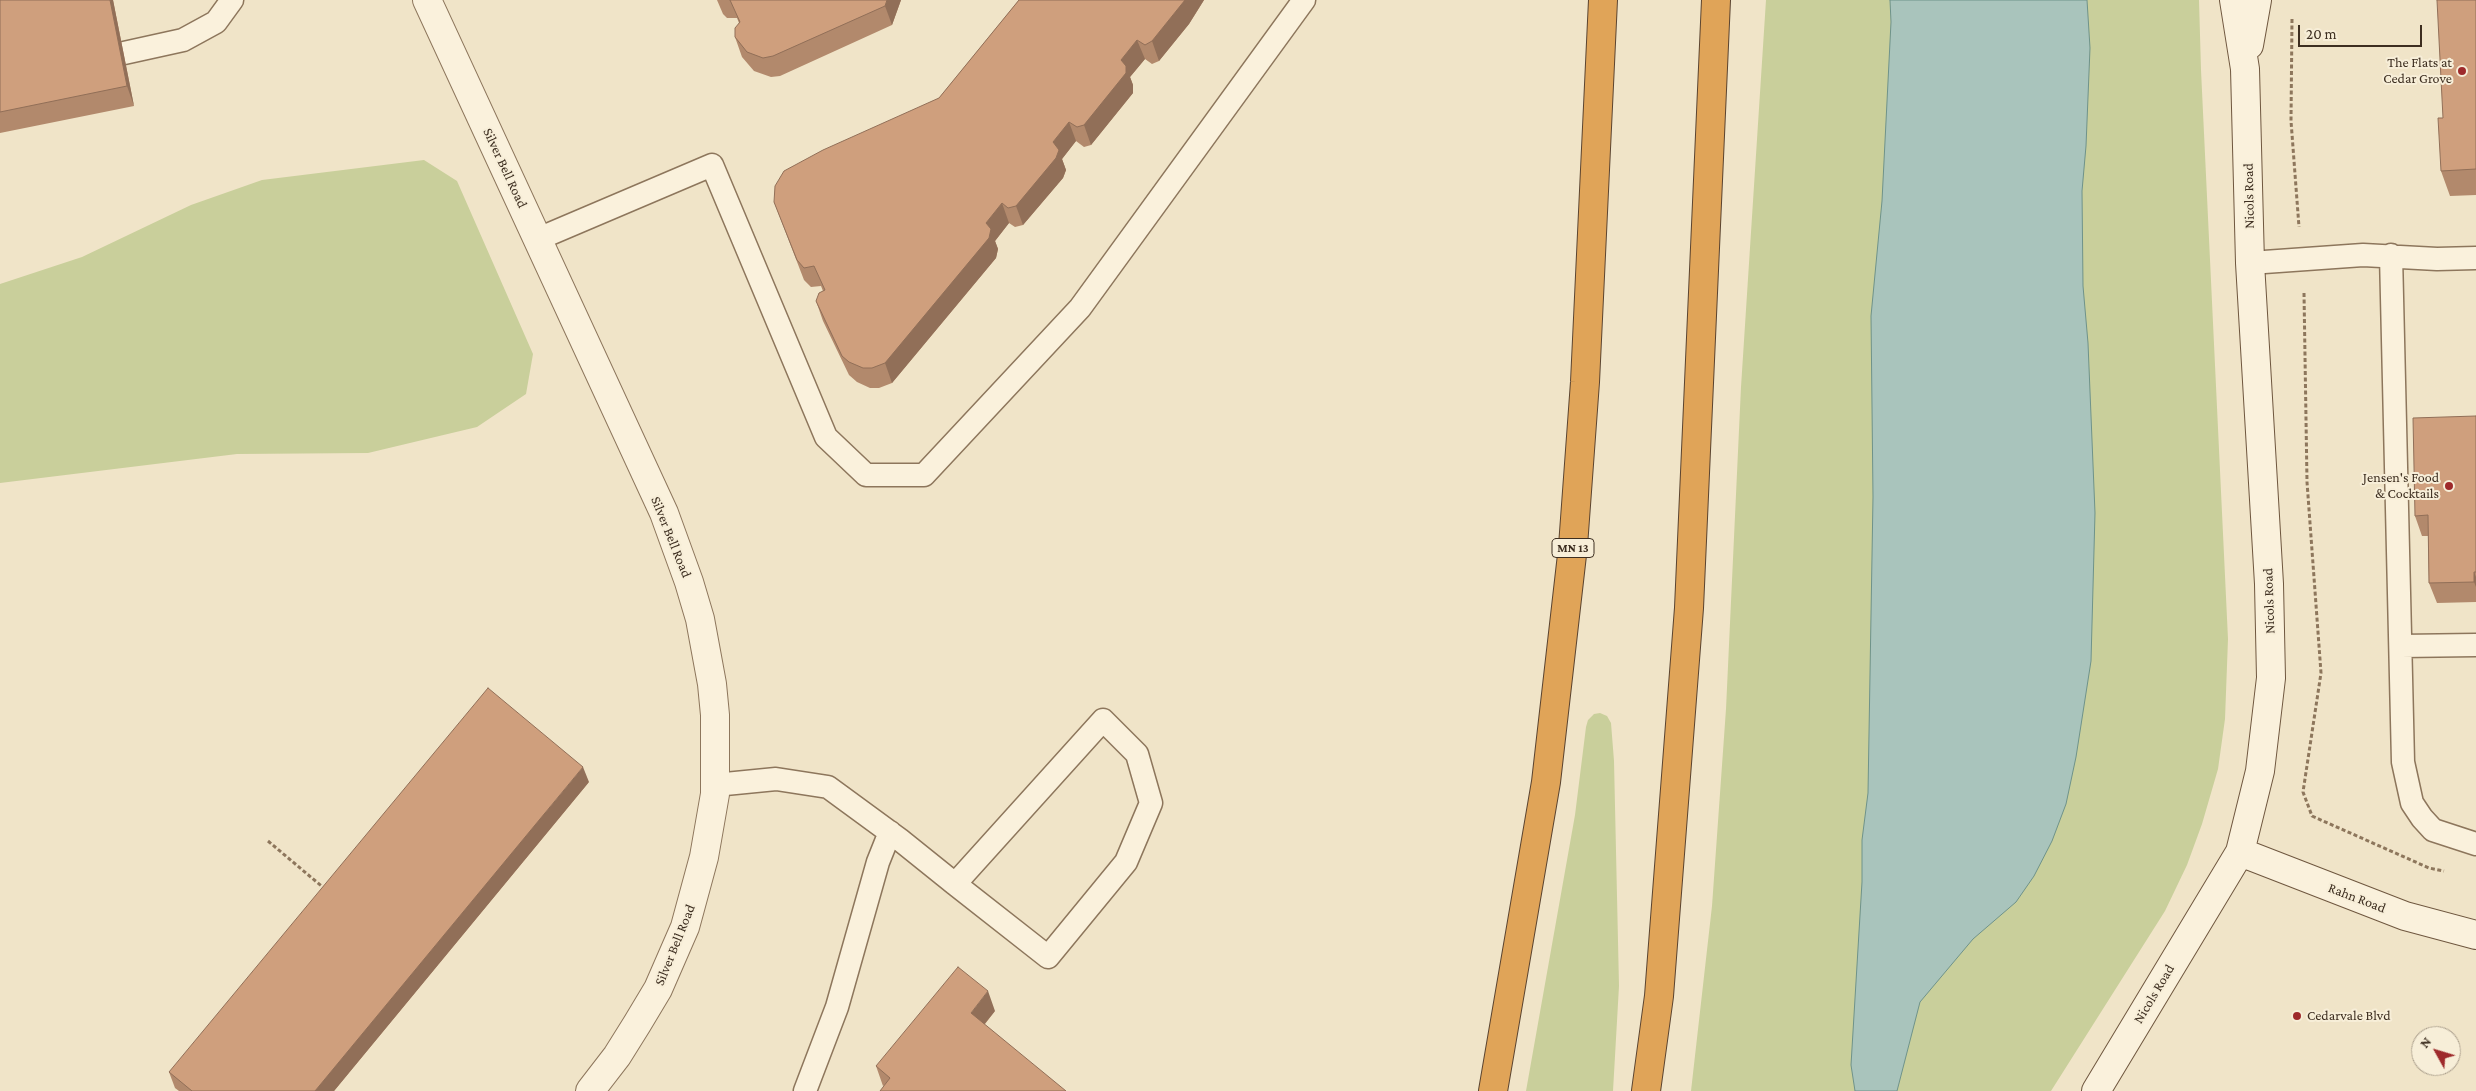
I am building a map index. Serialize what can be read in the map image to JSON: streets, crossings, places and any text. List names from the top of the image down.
{
  "streets": {
    "highway": ["MN 13"],
    "street": ["Silver Bell Road", "Nicols Road", "Rahn Road"]
  },
  "crossings": [
    ["Nicols Road", "Rahn Road"]
  ],
  "places": ["The Flats at Cedar Grove", "Jensen's Food & Cocktails", "Cedarvale Blvd"],
  "scale_bar": "20 m",
  "north": "top left"
}
